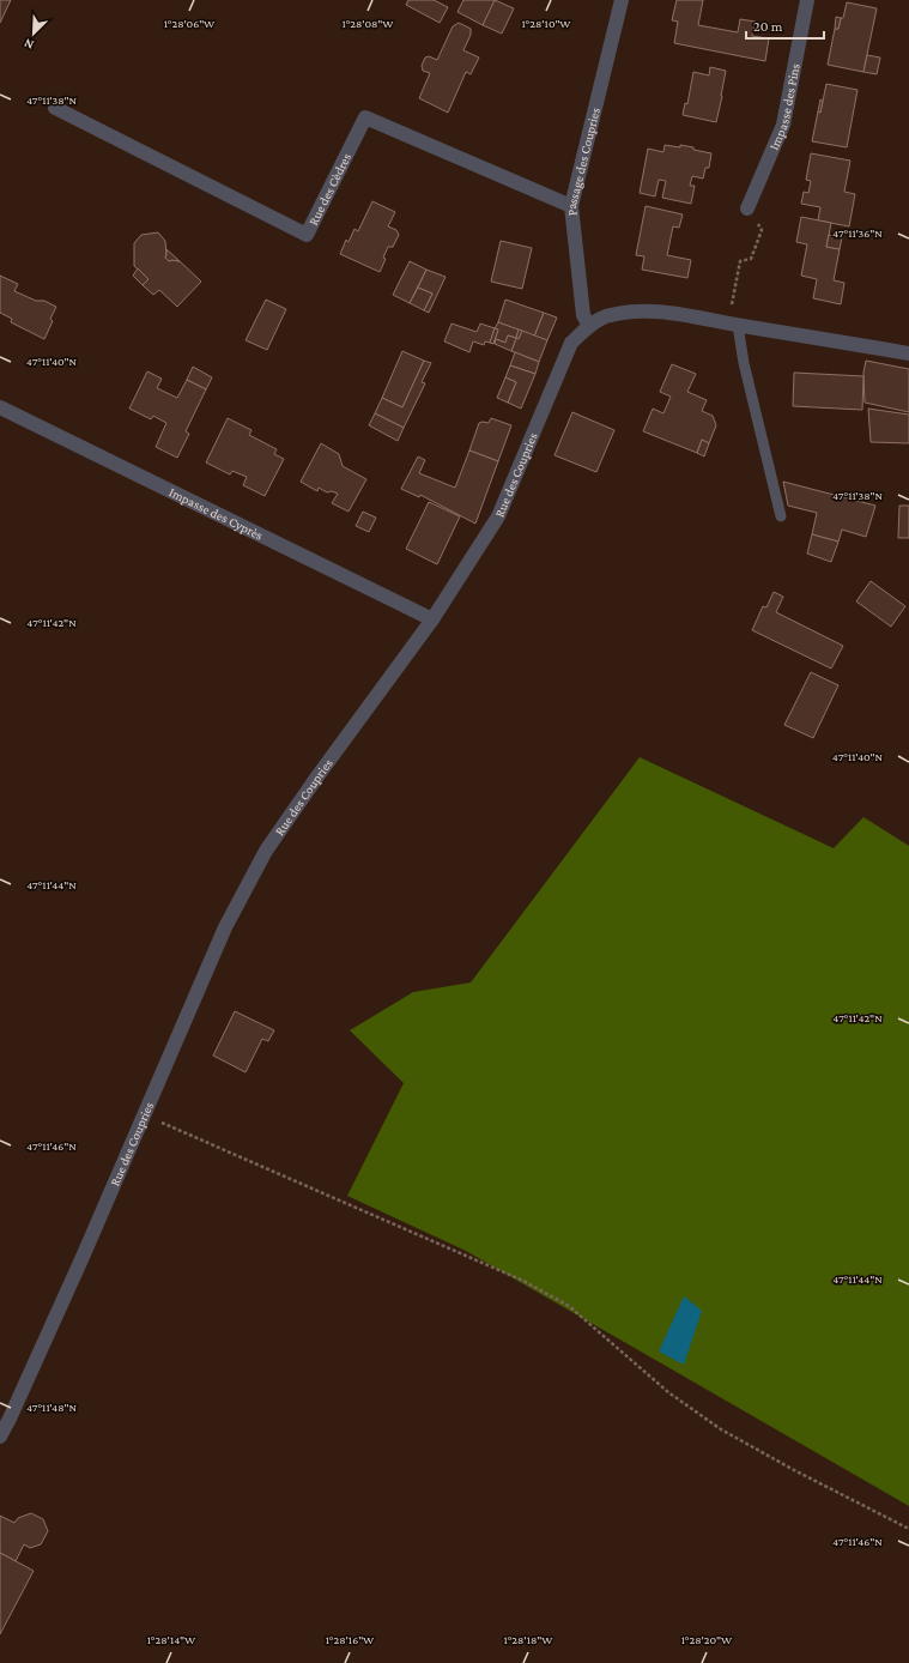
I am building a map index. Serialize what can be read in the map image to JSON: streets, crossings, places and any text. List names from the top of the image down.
{
  "streets": {
    "street": [
      "Impasse des Pins",
      "Passage des Coupries",
      "Rue des Cèdres",
      "Rue des Coupries",
      "Impasse des Cyprès"
    ]
  },
  "crossings": [
    ["Passage des Coupries", "Rue des Cèdres"],
    ["Passage des Coupries", "Rue des Coupries"],
    ["Rue des Coupries", "Impasse des Cyprès"]
  ],
  "scale_bar": "20 m",
  "north": "bottom left",
  "coordinates": [
    "1°28'08\"W",
    "1°28'10\"W",
    "1°28'06\"W",
    "47°11'38\"N",
    "47°11'36\"N",
    "47°11'40\"N",
    "47°11'42\"N",
    "47°11'44\"N",
    "47°11'46\"N",
    "47°11'48\"N",
    "1°28'14\"W",
    "1°28'16\"W",
    "1°28'18\"W",
    "1°28'20\"W"
  ]
}
